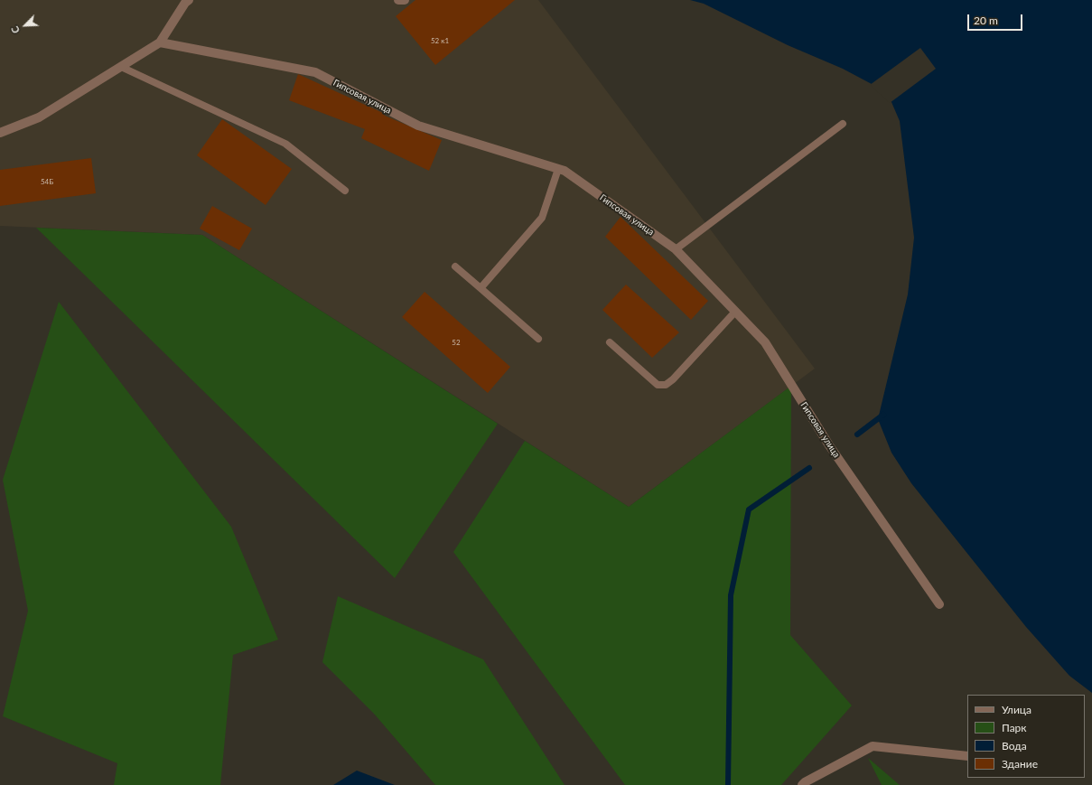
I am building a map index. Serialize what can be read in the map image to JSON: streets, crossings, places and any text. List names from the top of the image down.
{
  "streets": {
    "street": ["Гипсовая улица"]
  },
  "house_numbers": ["52 к1", "54Б", "52"],
  "legend": [
    "Улица",
    "Парк",
    "Вода",
    "Здание"
  ],
  "scale_bar": "20 m",
  "north": "bottom left"
}
